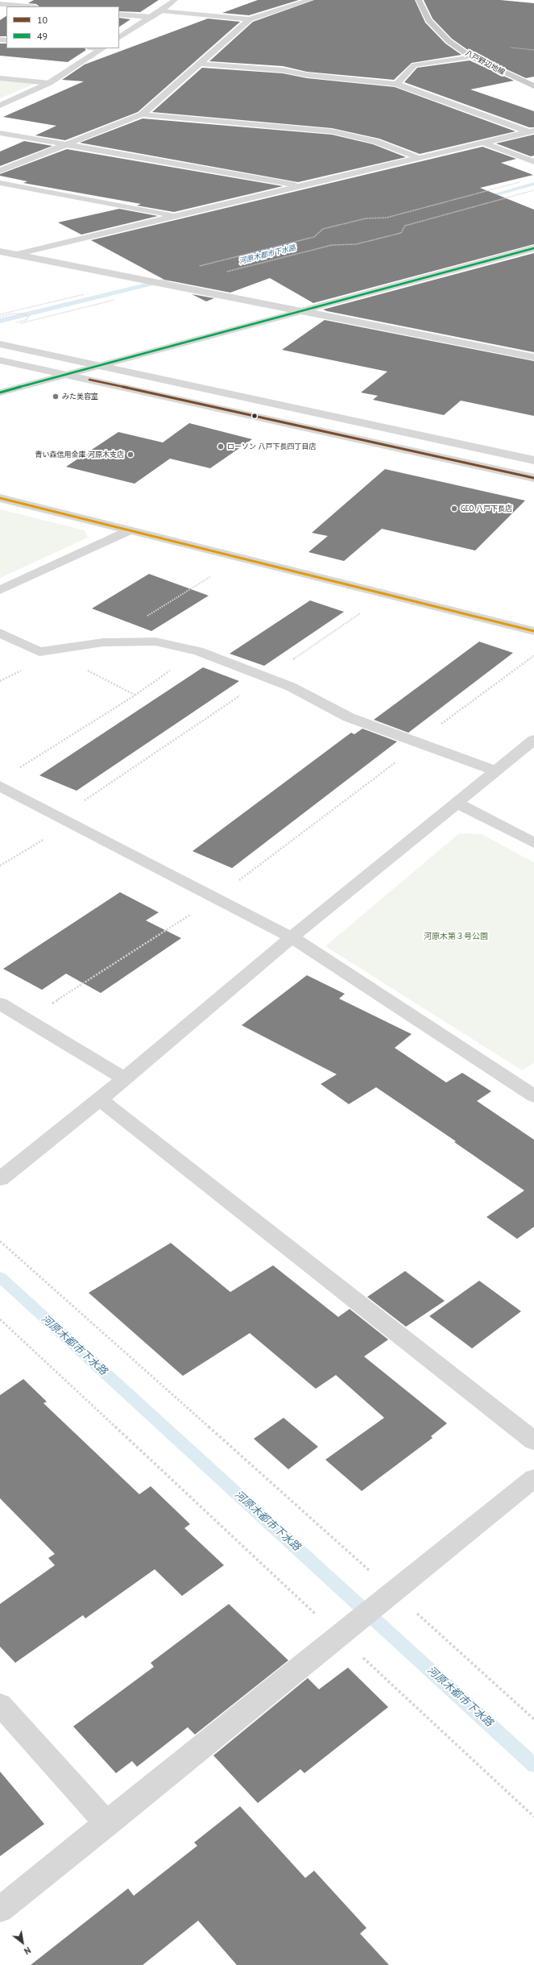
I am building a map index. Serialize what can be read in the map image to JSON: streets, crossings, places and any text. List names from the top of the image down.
{
  "streets": {
    "main road": ["八戸野辺地線"]
  },
  "water": ["河原木都市下水路"],
  "parks": ["河原木第３号公園"],
  "places": [
    "みた美容室",
    "ローソン 八戸下長四丁目店",
    "青い森信用金庫 河原木支店",
    "GEO 八戸下長店"
  ],
  "lines": ["transit line 49", "transit line 10"],
  "legend": ["10", "49"],
  "north": "bottom right"
}
